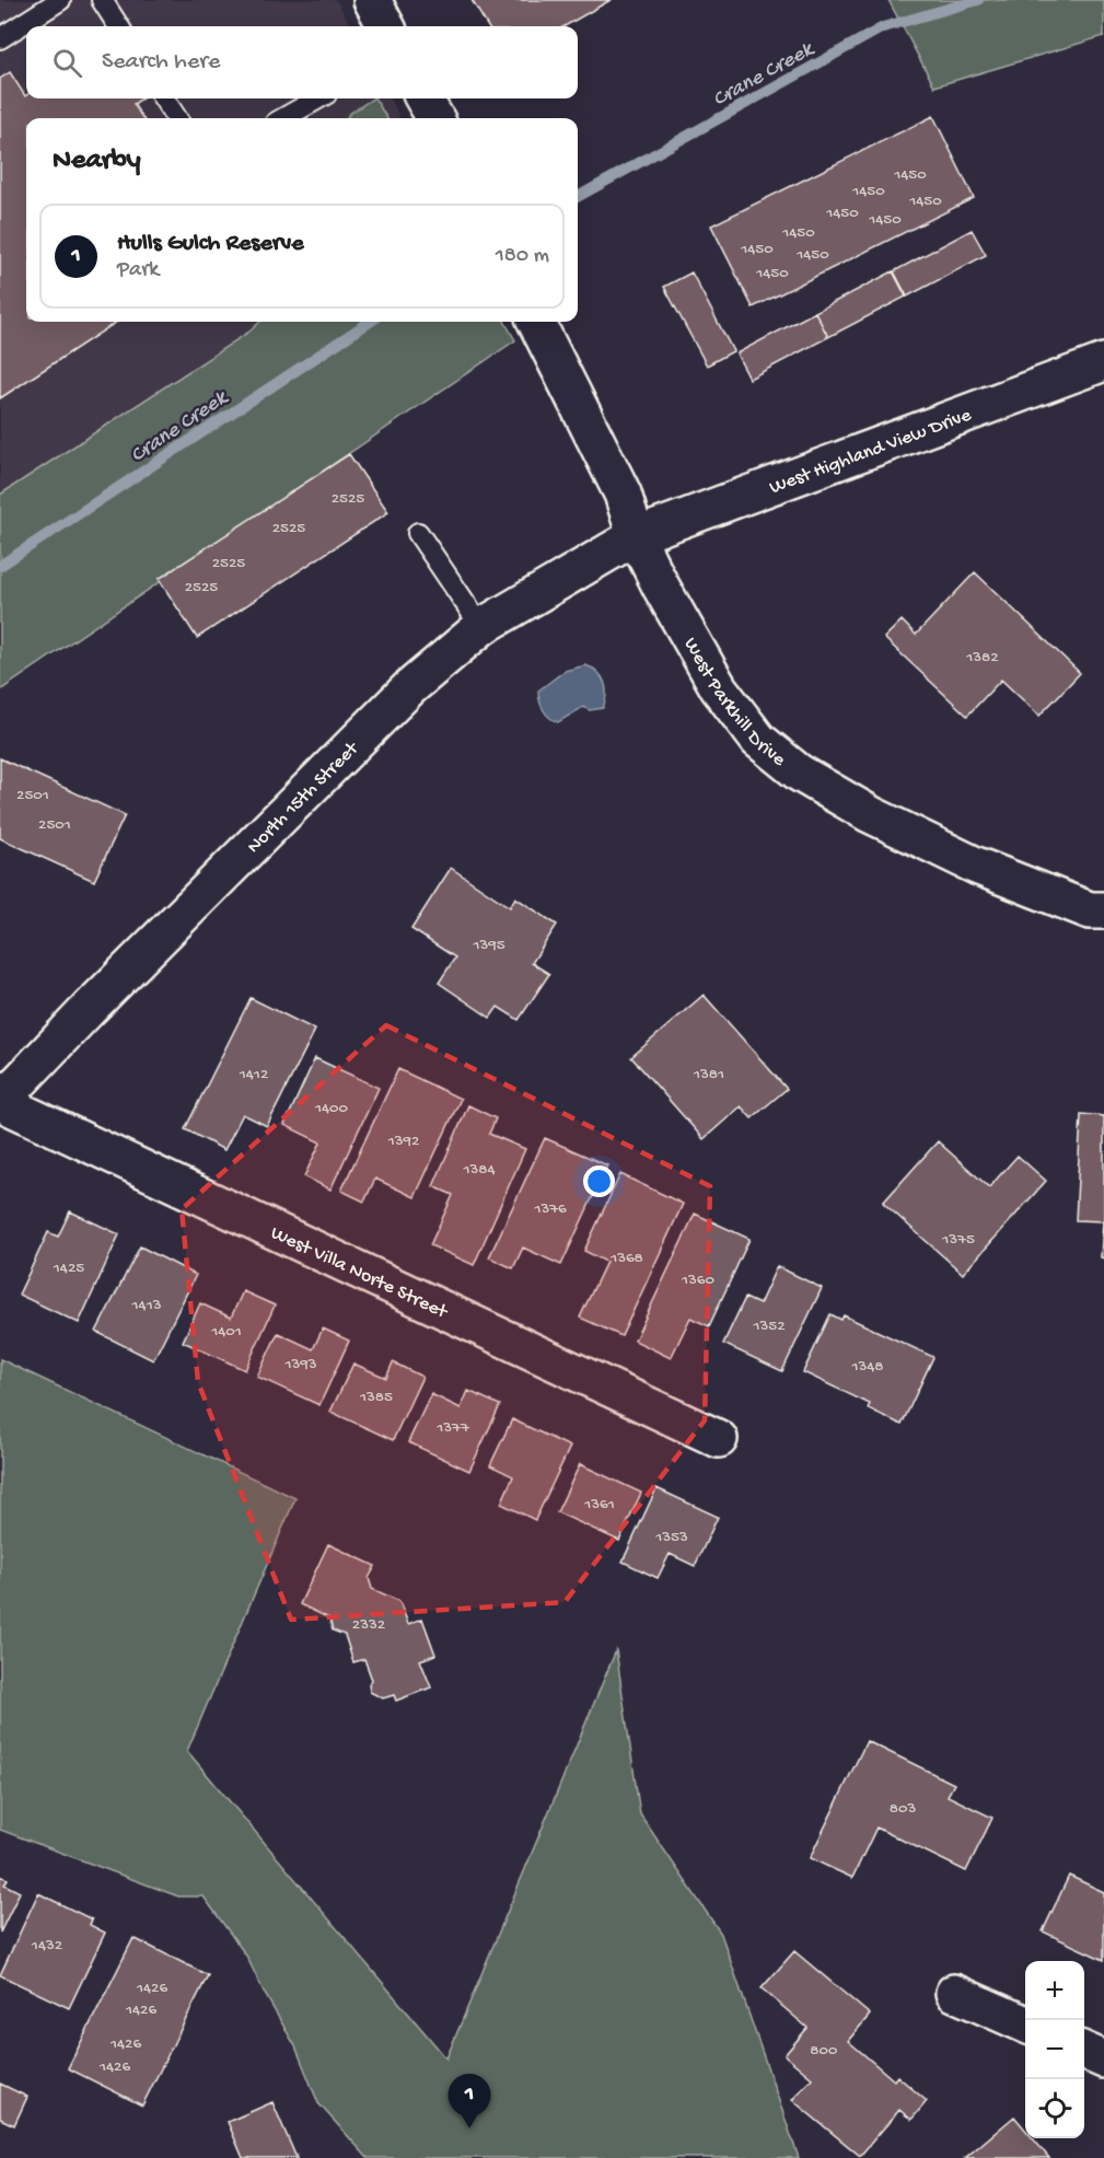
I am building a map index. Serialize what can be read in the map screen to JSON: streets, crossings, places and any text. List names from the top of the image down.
{
  "streets": {
    "street": [
      "West Highland View Drive",
      "West Parkhill Drive",
      "North 15th Street",
      "West Villa Norte Street"
    ]
  },
  "crossings": [
    ["West Highland View Drive", "West Parkhill Drive"],
    ["West Highland View Drive", "North 15th Street"],
    ["West Parkhill Drive", "North 15th Street"],
    ["North 15th Street", "West Villa Norte Street"]
  ],
  "water": ["Crane Creek"],
  "house_numbers": [
    "1450",
    "1450",
    "1450",
    "1450",
    "1450",
    "1450",
    "1450",
    "1450",
    "1450",
    "2525",
    "2525",
    "2525",
    "2525",
    "1382",
    "2501",
    "2501",
    "1395",
    "1412",
    "1381",
    "1400",
    "1392",
    "1384",
    "1376",
    "1375",
    "1368",
    "1425",
    "1360",
    "1413",
    "1352",
    "1401",
    "1393",
    "1348",
    "1385",
    "1377",
    "1361",
    "1353",
    "2332",
    "803",
    "1432",
    "1426",
    "1426",
    "1426",
    "800",
    "1426"
  ],
  "page": {
    "search": "Search here",
    "heading": "Nearby",
    "list": [
      {
        "mark": "1",
        "name": "Hulls Gulch Reserve",
        "note": "Park",
        "value": "180 m"
      }
    ],
    "map_buttons": ["+", "−"],
    "pins": "1"
  }
}
